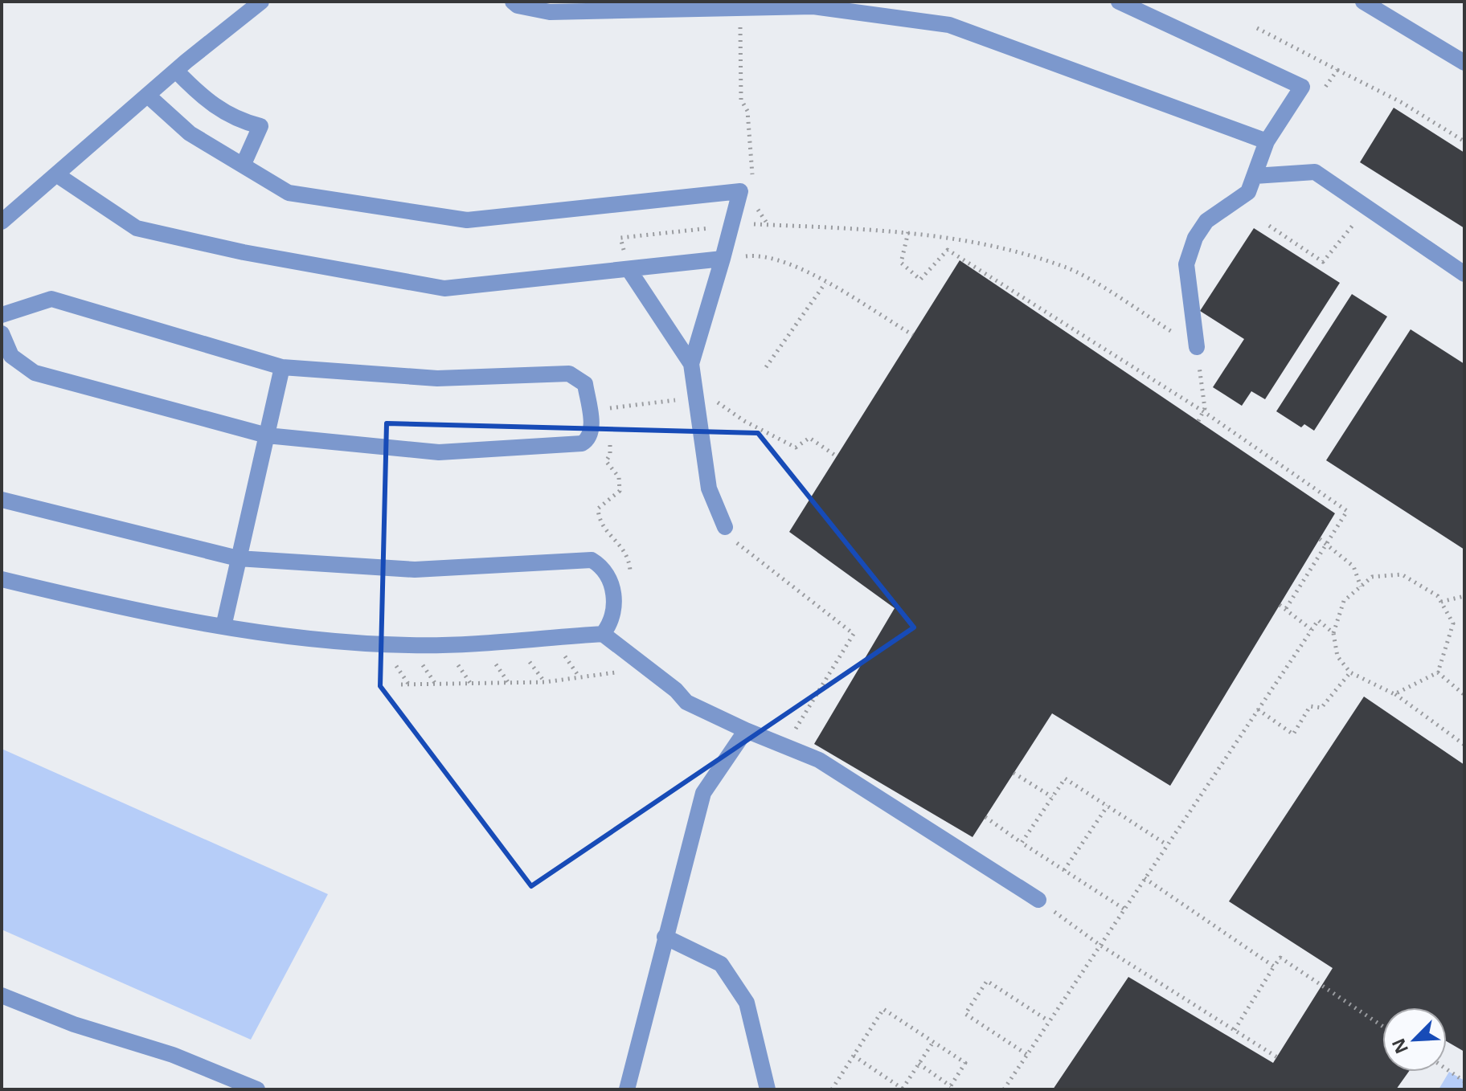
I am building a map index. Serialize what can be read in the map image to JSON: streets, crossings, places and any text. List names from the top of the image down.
{
  "north": "bottom left"
}
